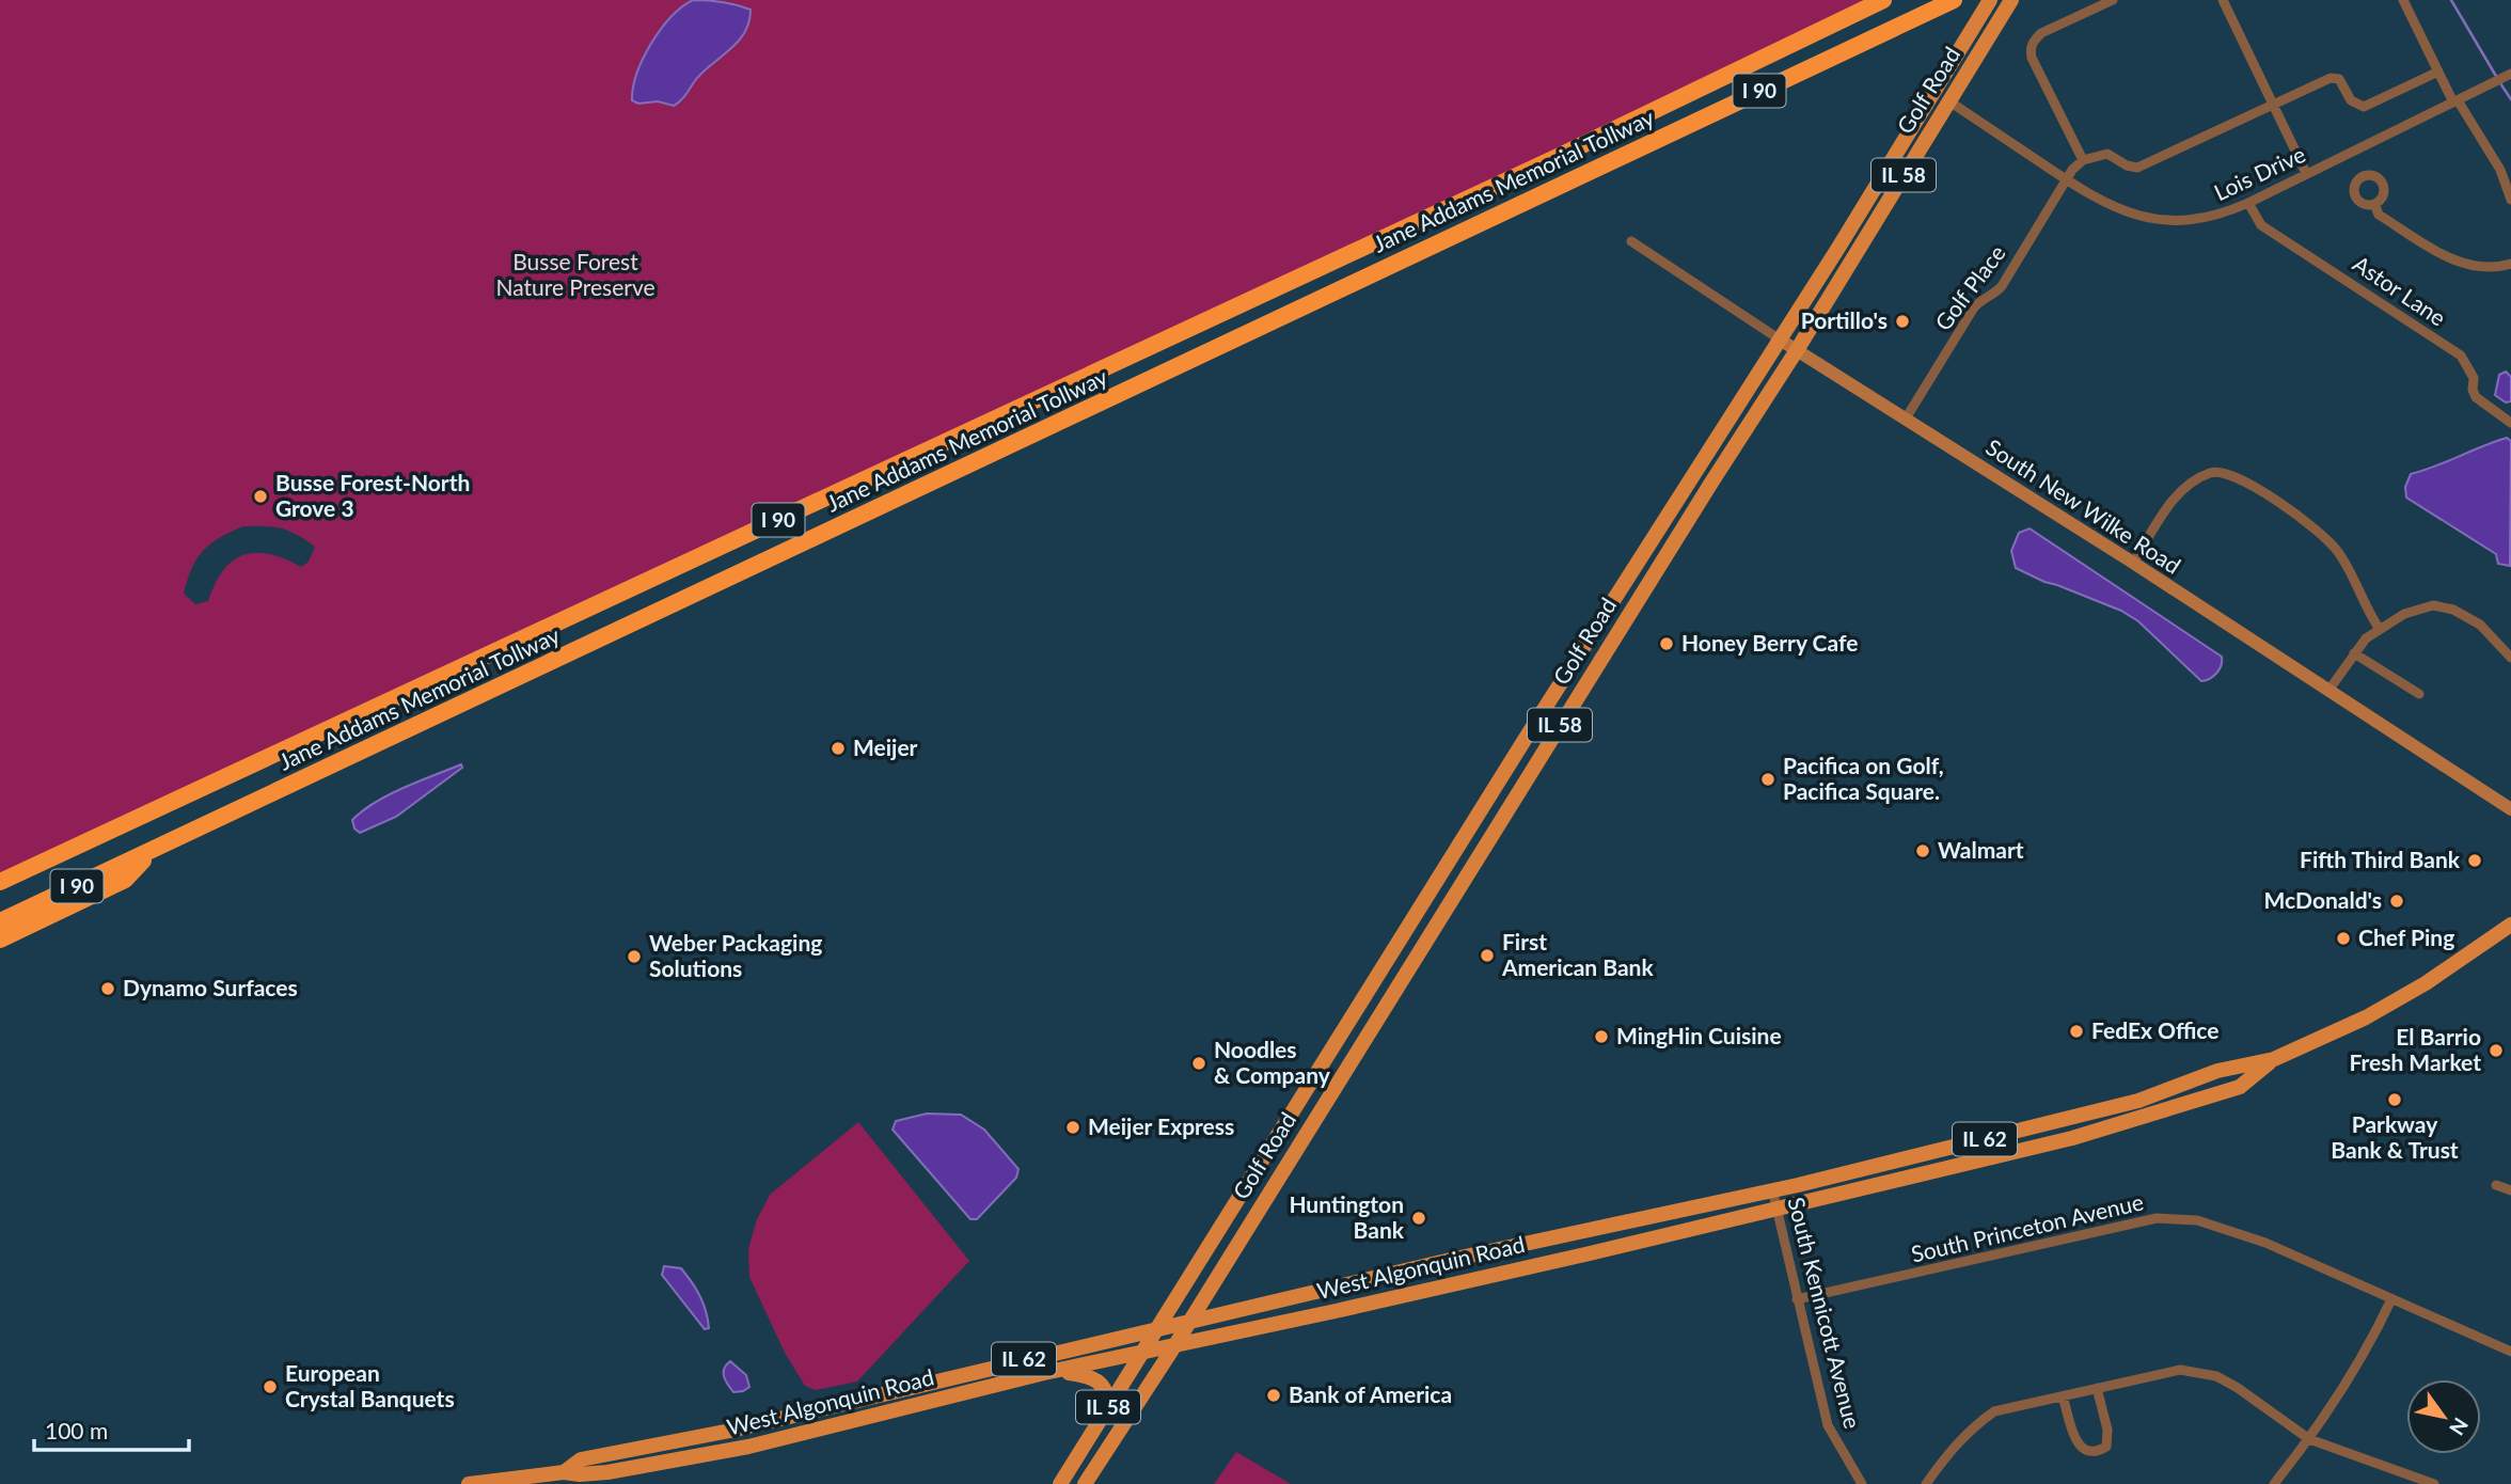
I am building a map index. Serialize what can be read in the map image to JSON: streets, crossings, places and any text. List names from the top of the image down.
{
  "streets": {
    "highway": ["I 90", "Jane Addams Memorial Tollway"],
    "main road": [
      "Golf Road",
      "IL 58",
      "South New Wilke Road",
      "IL 62",
      "West Algonquin Road"
    ],
    "street": [
      "Lois Drive",
      "Golf Place",
      "Astor Lane",
      "South Princeton Avenue",
      "South Kennicott Avenue"
    ]
  },
  "crossings": [
    ["Golf Road", "Lois Drive"],
    ["Golf Road", "IL 58"],
    ["Golf Road", "South New Wilke Road"],
    ["Golf Road", "West Algonquin Road"],
    ["Lois Drive", "Golf Place"],
    ["Lois Drive", "Astor Lane"],
    ["IL 58", "West Algonquin Road"],
    ["Golf Place", "South New Wilke Road"],
    ["South Princeton Avenue", "South Kennicott Avenue"],
    ["West Algonquin Road", "South Kennicott Avenue"]
  ],
  "parks": ["Busse Forest Nature Preserve"],
  "places": [
    "Portillo's",
    "Busse Forest-North Grove 3",
    "Honey Berry Cafe",
    "Meijer",
    "Pacifica on Golf, Pacifica Square.",
    "Walmart",
    "Fifth Third Bank",
    "McDonald's",
    "Chef Ping",
    "First American Bank",
    "Weber Packaging Solutions",
    "Dynamo Surfaces",
    "FedEx Office",
    "MingHin Cuisine",
    "El Barrio Fresh Market",
    "Noodles & Company",
    "Parkway Bank & Trust",
    "Meijer Express",
    "Huntington Bank",
    "European Crystal Banquets",
    "Bank of America"
  ],
  "scale_bar": "100 m",
  "north": "bottom right"
}
